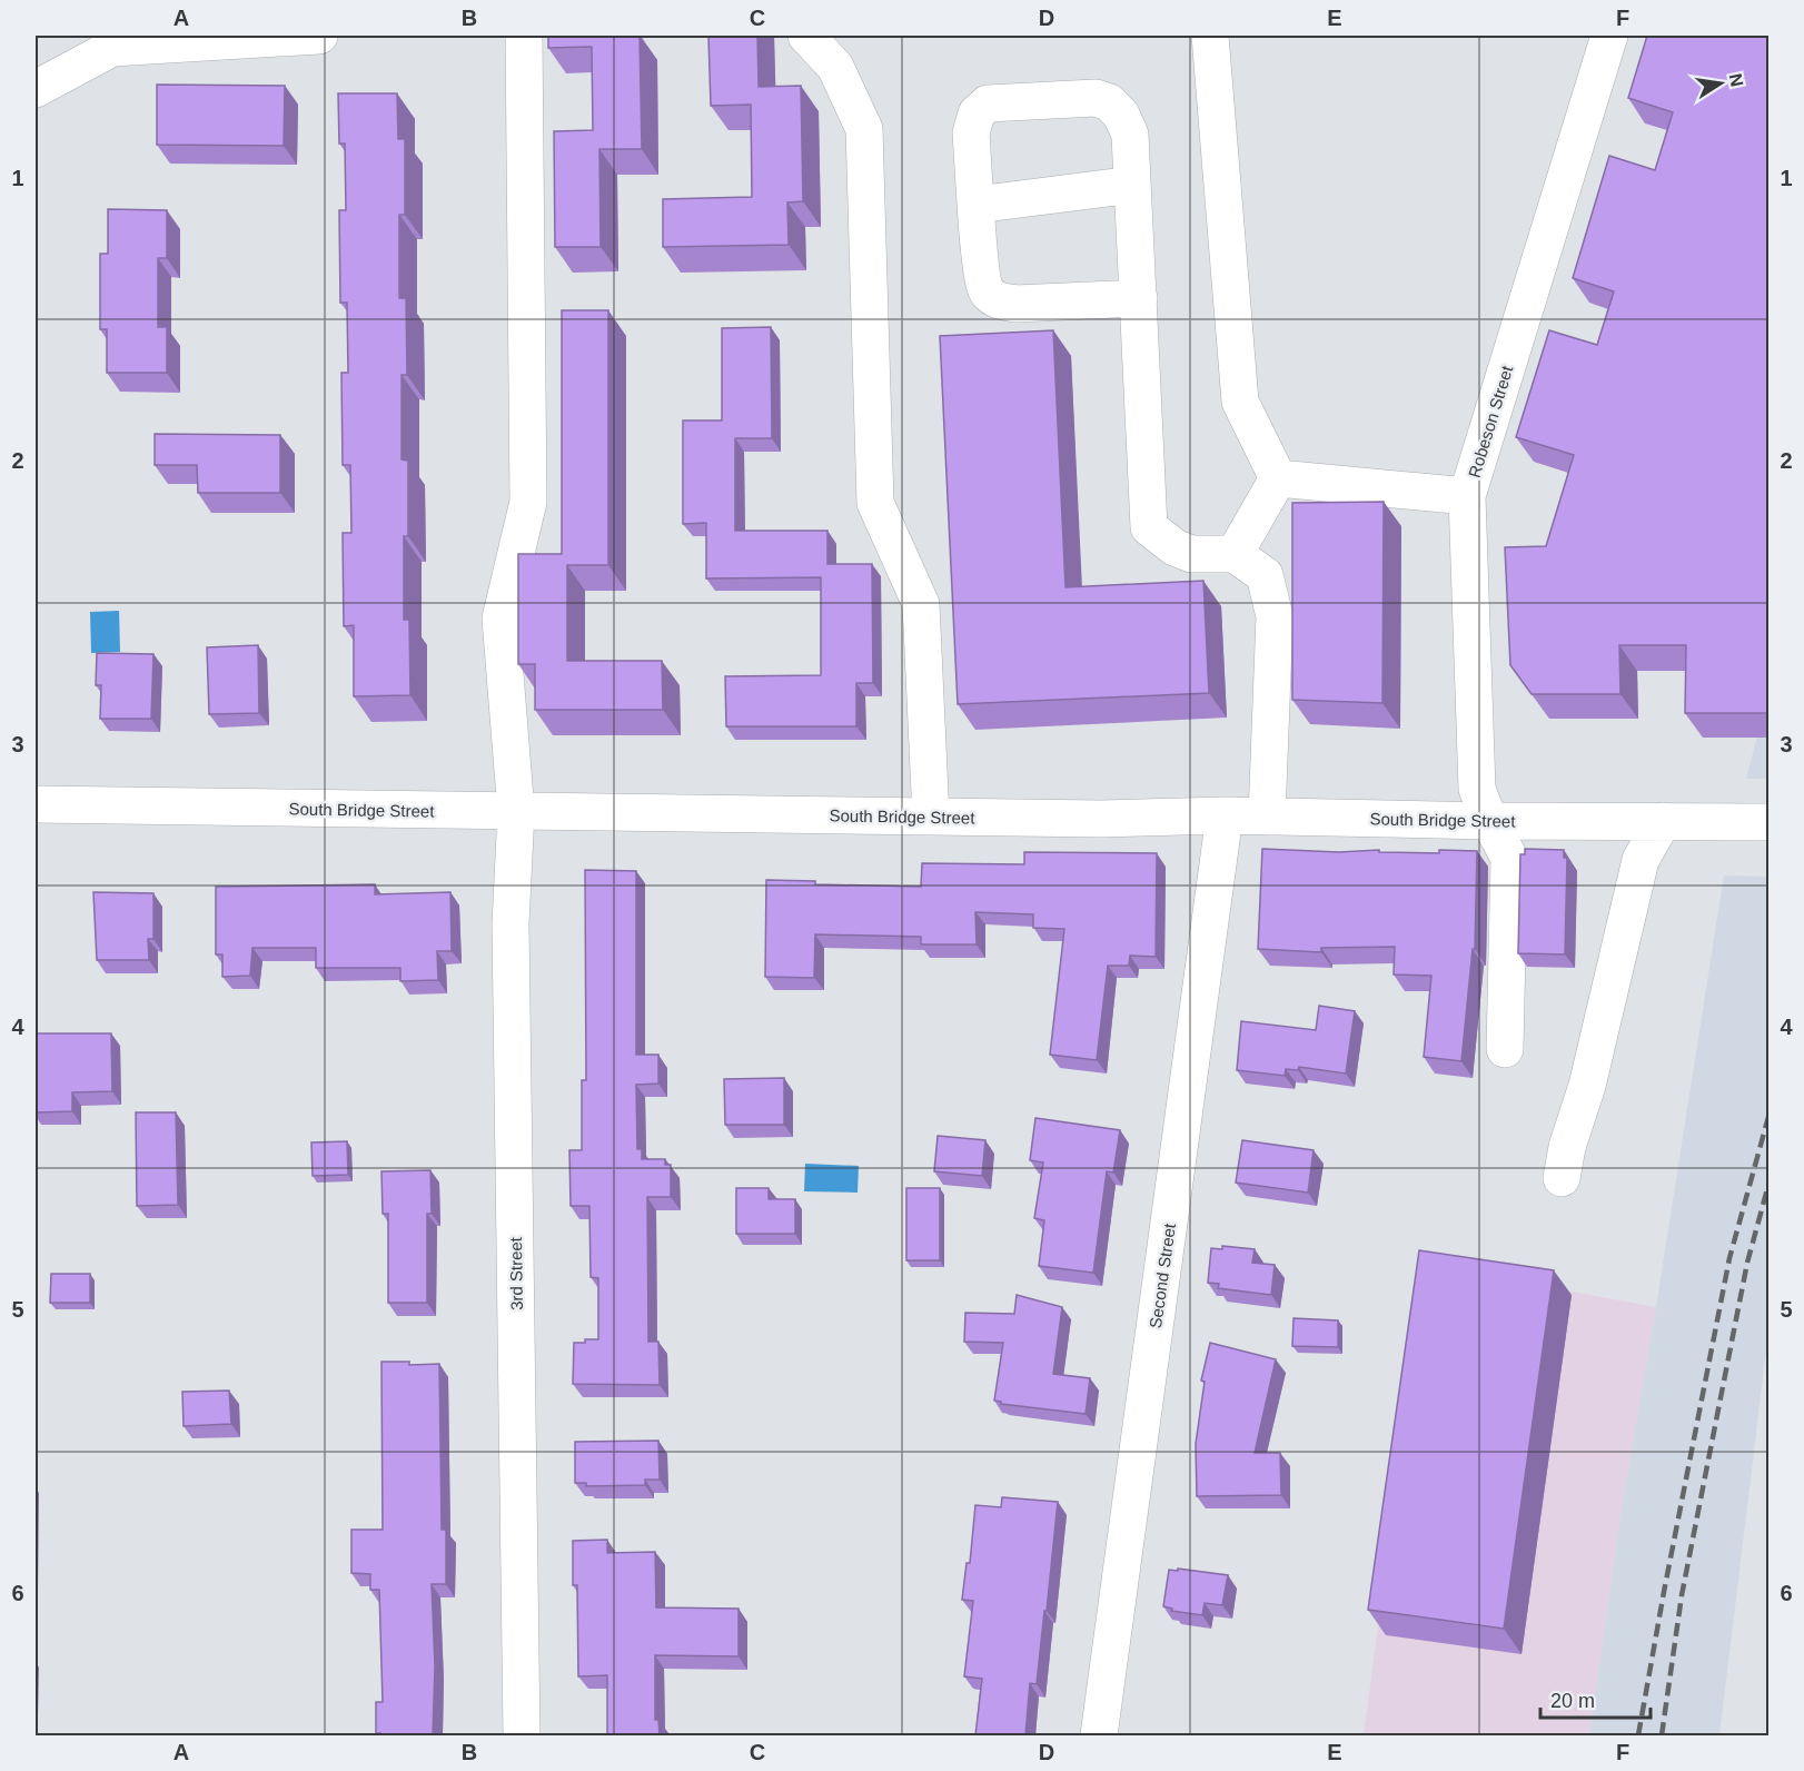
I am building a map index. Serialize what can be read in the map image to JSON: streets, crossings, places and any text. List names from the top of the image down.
{
  "streets": {
    "street": [
      "Robeson Street",
      "South Bridge Street",
      "3rd Street",
      "Second Street"
    ]
  },
  "crossings": [
    ["Robeson Street", "South Bridge Street"],
    ["South Bridge Street", "3rd Street"],
    ["South Bridge Street", "Second Street"]
  ],
  "scale_bar": "20 m",
  "north": "right",
  "grid": {
    "columns": [
      "A",
      "B",
      "C",
      "D",
      "E",
      "F"
    ],
    "rows": [
      "1",
      "2",
      "3",
      "4",
      "5",
      "6"
    ]
  }
}
